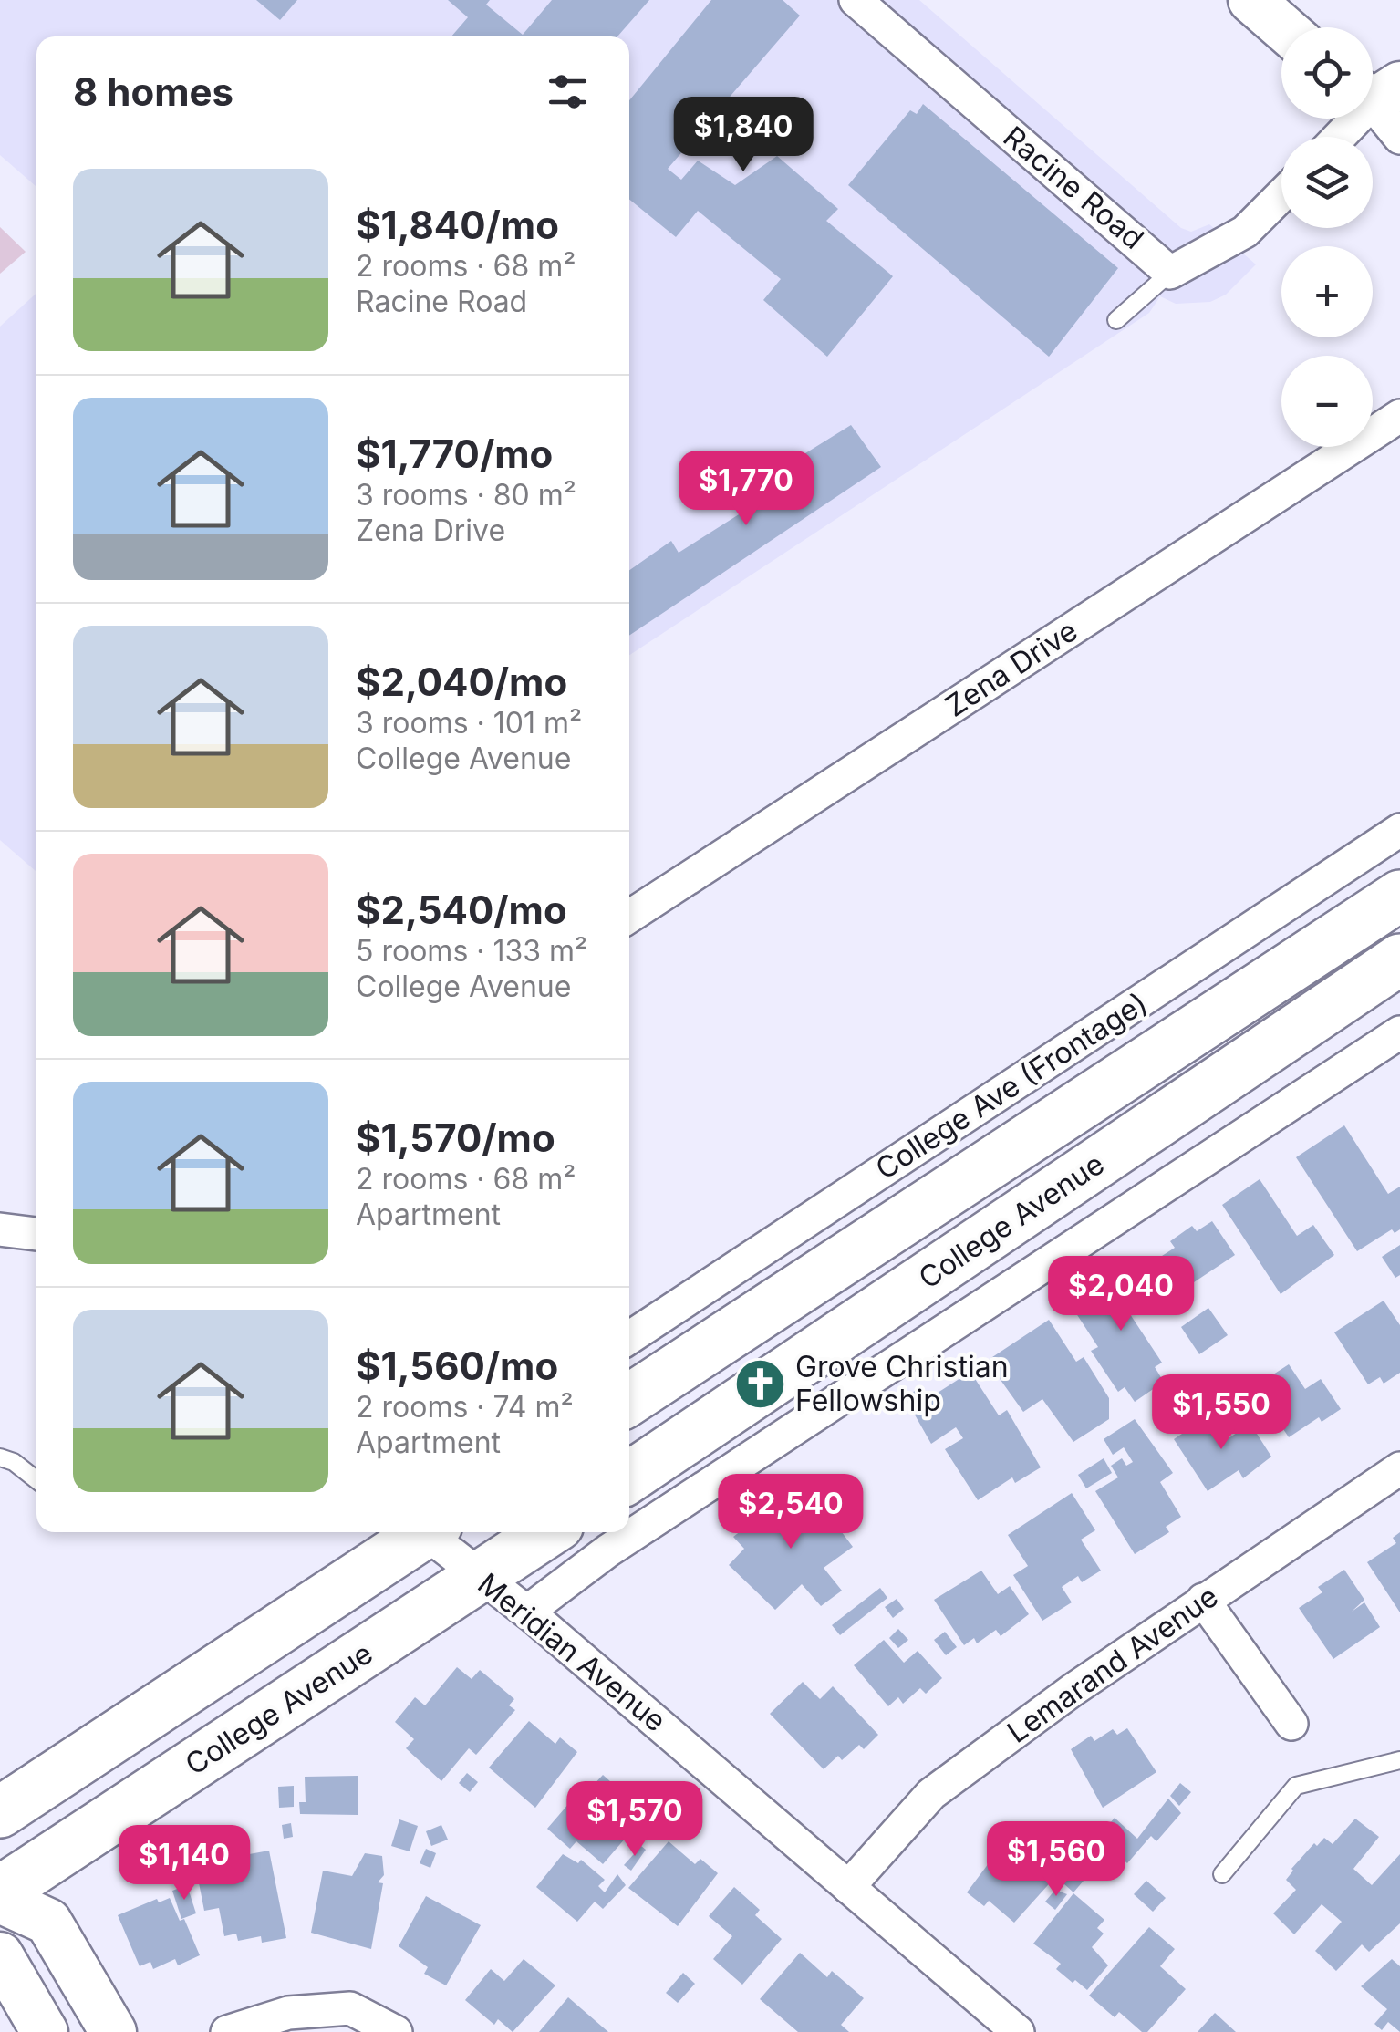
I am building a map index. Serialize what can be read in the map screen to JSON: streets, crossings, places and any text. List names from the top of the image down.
{
  "streets": {
    "main road": ["College Avenue"],
    "street": [
      "Racine Road",
      "Zena Drive",
      "College Ave (Frontage)",
      "Meridian Avenue",
      "Lemarand Avenue"
    ]
  },
  "crossings": [
    ["College Avenue", "Meridian Avenue"],
    ["Meridian Avenue", "Lemarand Avenue"]
  ],
  "places": {
    "church": ["Grove Christian Fellowship"]
  },
  "page": {
    "map_buttons": ["+", "−"],
    "heading": "8 homes",
    "price": [
      "$1,840",
      "$1,770",
      "$2,040",
      "$1,550",
      "$2,540",
      "$1,570",
      "$1,560",
      "$1,140"
    ],
    "list": [
      {
        "name": "$1,840/mo",
        "note": "2 rooms · 68 m² · Racine Road"
      },
      {
        "name": "$1,770/mo",
        "note": "3 rooms · 80 m² · Zena Drive"
      },
      {
        "name": "$2,040/mo",
        "note": "3 rooms · 101 m² · College Avenue"
      },
      {
        "name": "$2,540/mo",
        "note": "5 rooms · 133 m² · College Avenue"
      },
      {
        "name": "$1,570/mo",
        "note": "2 rooms · 68 m² · Apartment"
      },
      {
        "name": "$1,560/mo",
        "note": "2 rooms · 74 m² · Apartment"
      }
    ]
  }
}
